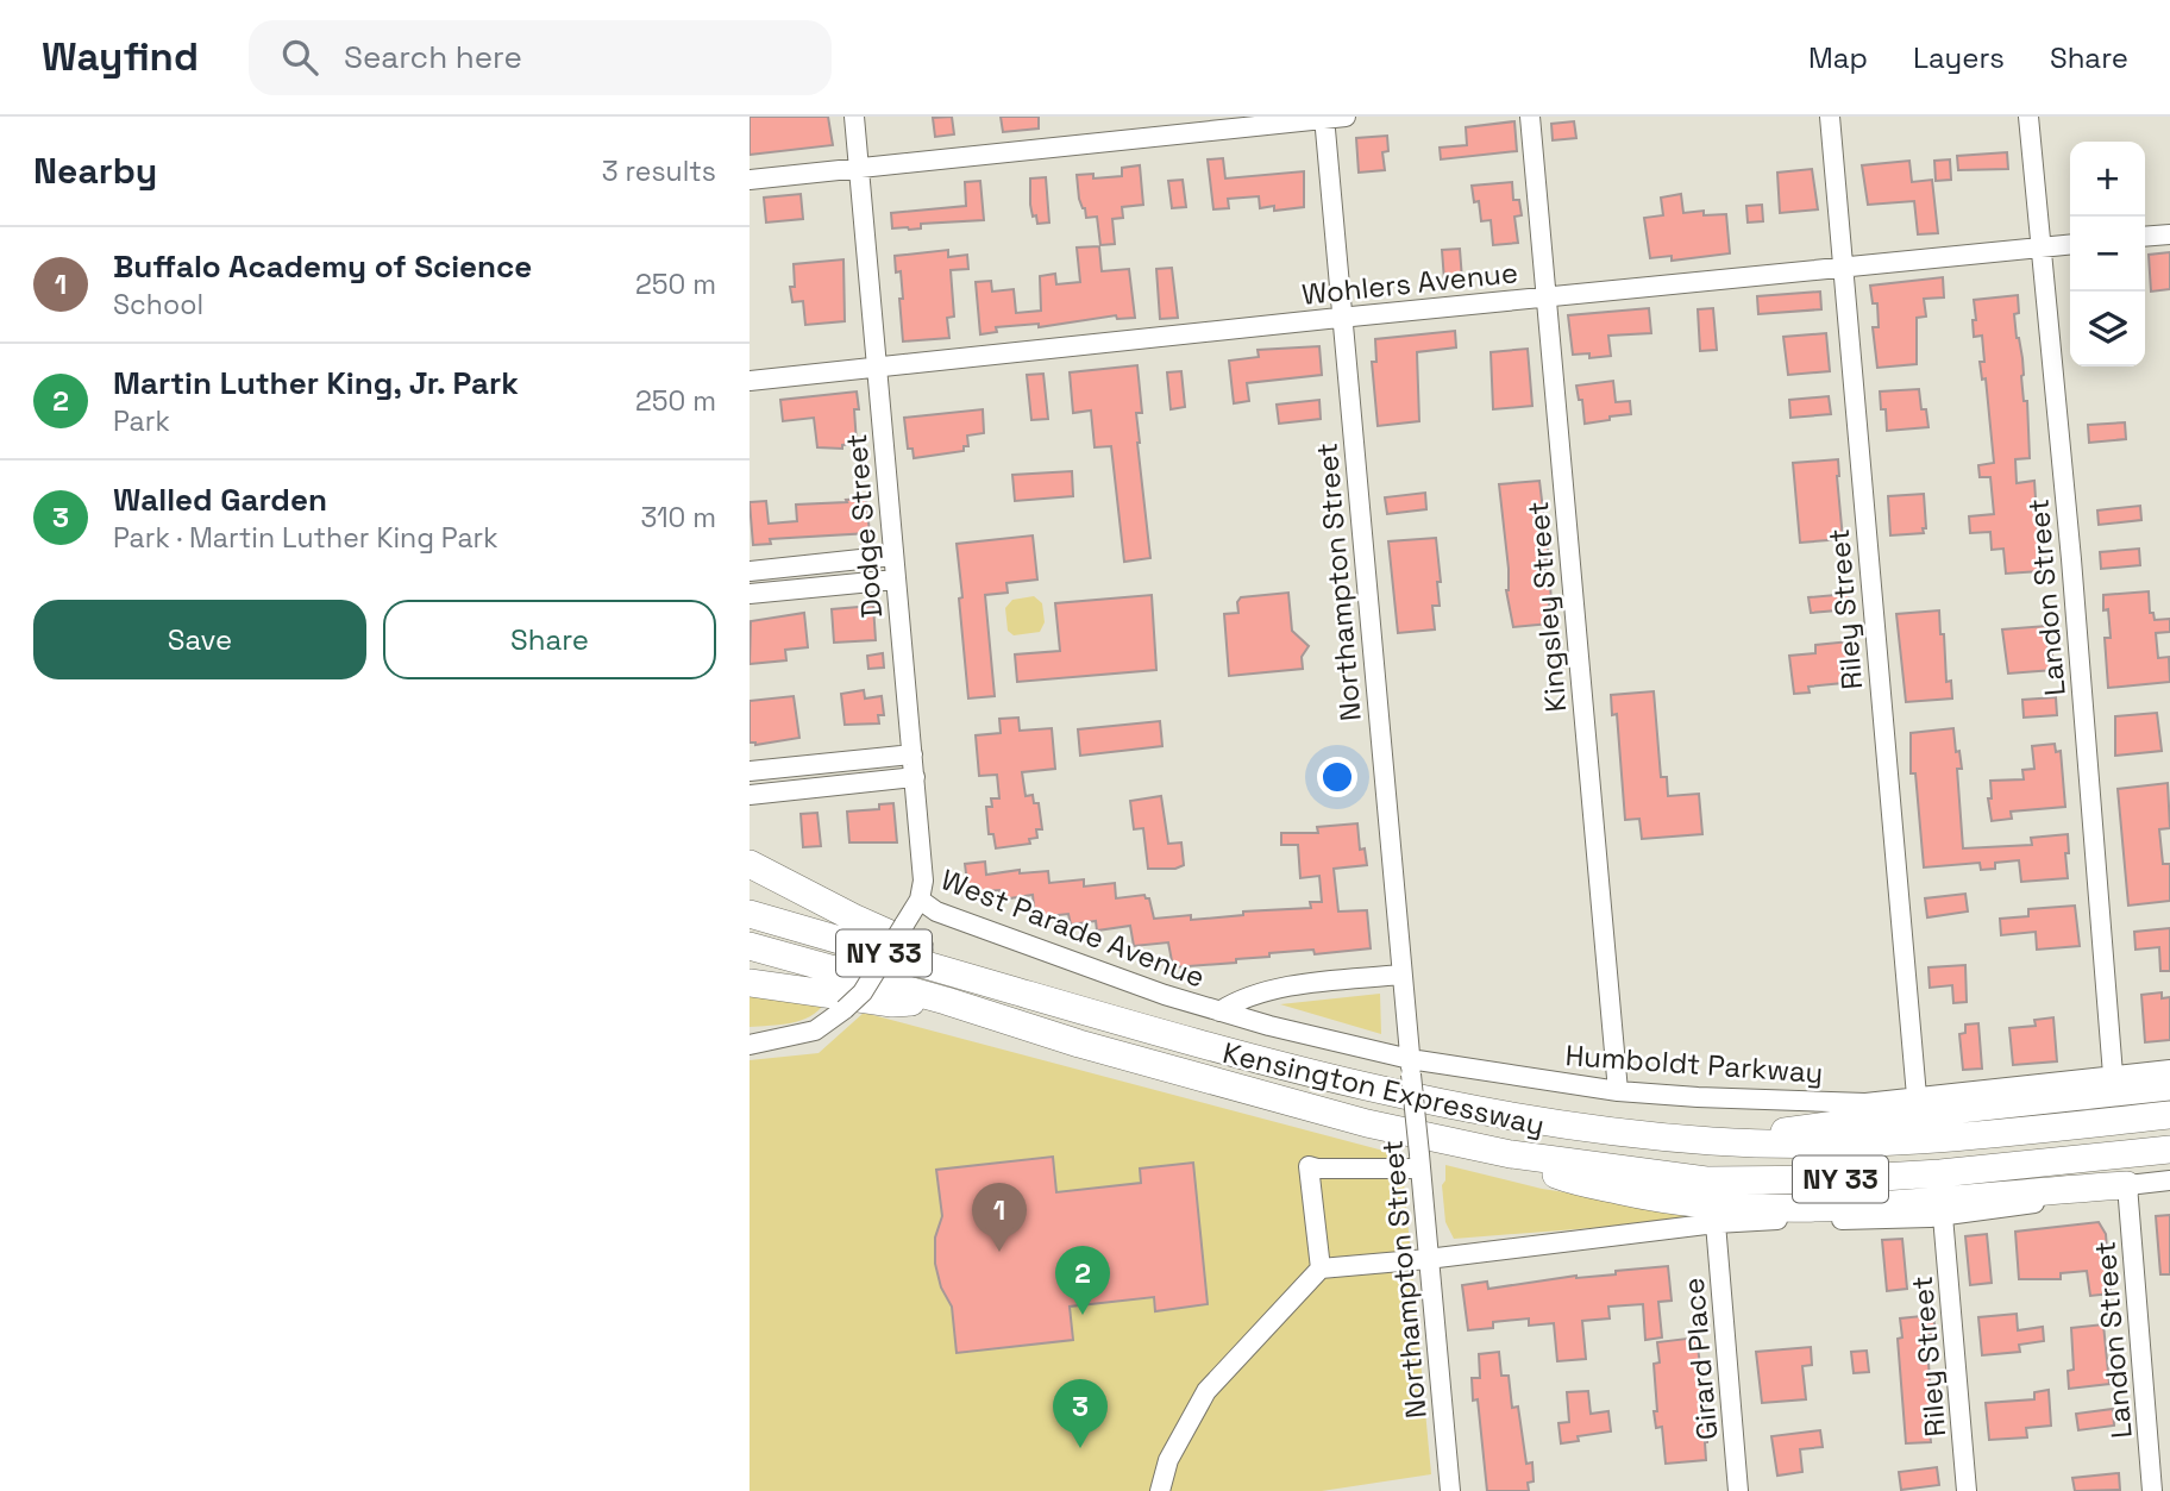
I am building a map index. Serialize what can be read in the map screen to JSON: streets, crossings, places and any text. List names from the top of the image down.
{
  "streets": {
    "highway": ["NY 33", "Kensington Expressway"],
    "street": [
      "Wohlers Avenue",
      "Dodge Street",
      "Northampton Street",
      "Landon Street",
      "Kingsley Street",
      "Riley Street",
      "West Parade Avenue",
      "Humboldt Parkway",
      "Girard Place"
    ]
  },
  "crossings": [
    ["Wohlers Avenue", "Dodge Street"],
    ["Wohlers Avenue", "Northampton Street"],
    ["Wohlers Avenue", "Landon Street"],
    ["Wohlers Avenue", "Kingsley Street"],
    ["Wohlers Avenue", "Riley Street"],
    ["Dodge Street", "West Parade Avenue"],
    ["Northampton Street", "West Parade Avenue"],
    ["Northampton Street", "Humboldt Parkway"],
    ["Landon Street", "Humboldt Parkway"],
    ["Kingsley Street", "Humboldt Parkway"],
    ["Riley Street", "Humboldt Parkway"],
    ["West Parade Avenue", "Humboldt Parkway"]
  ],
  "page": {
    "header": "Wayfind",
    "search": "Search here",
    "nav": ["Map", "Layers", "Share"],
    "heading": ["Nearby", "3 results"],
    "map_buttons": ["+", "−"],
    "list": [
      {
        "mark": "1",
        "name": "Buffalo Academy of Science",
        "note": "School",
        "value": "250 m"
      },
      {
        "mark": "2",
        "name": "Martin Luther King, Jr. Park",
        "note": "Park",
        "value": "250 m"
      },
      {
        "mark": "3",
        "name": "Walled Garden",
        "note": "Park · Martin Luther King Park",
        "value": "310 m"
      }
    ],
    "buttons": ["Save", "Share"],
    "pins": ["1", "2", "3"]
  }
}
